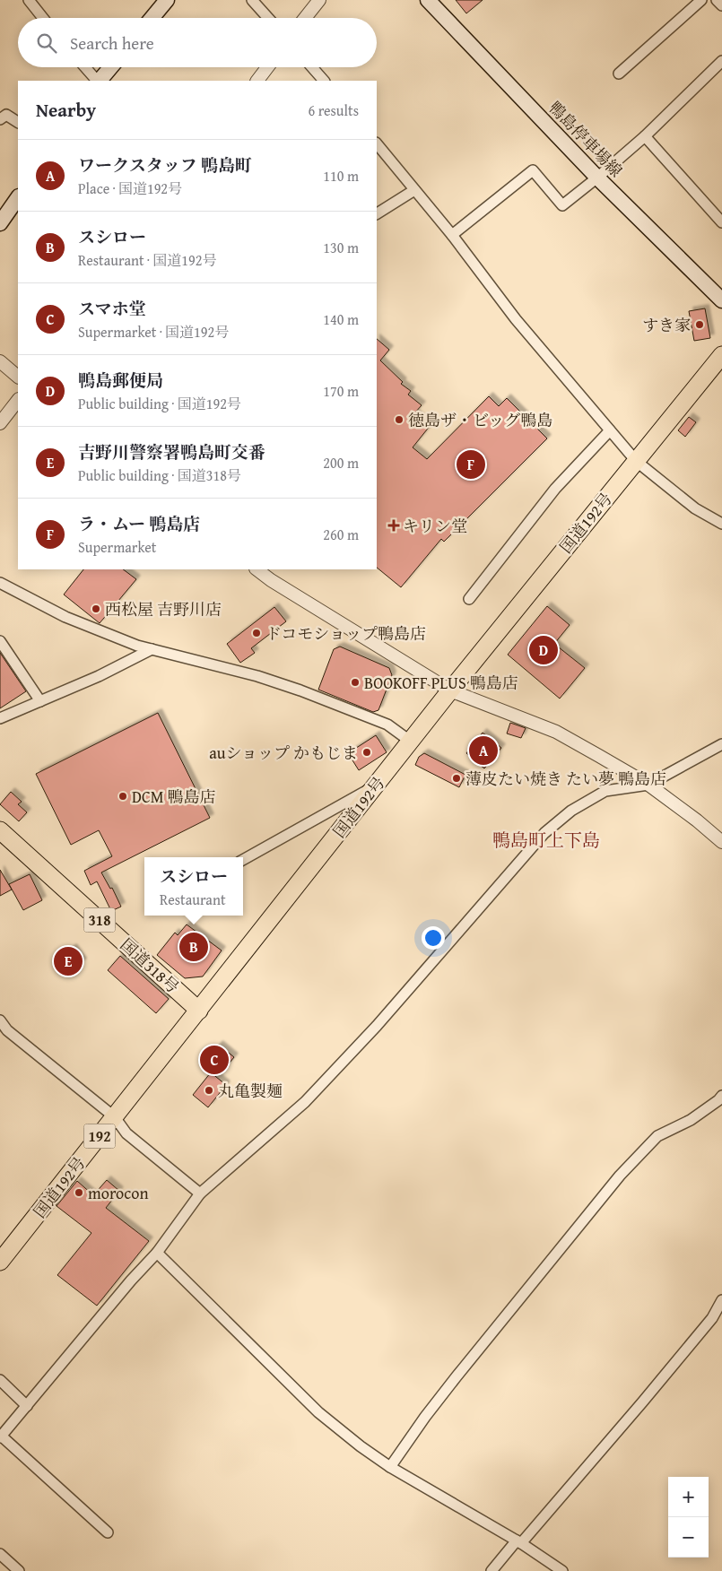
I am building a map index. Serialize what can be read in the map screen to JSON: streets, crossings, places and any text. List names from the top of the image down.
{
  "streets": {
    "highway": [
      "国道192号",
      "318",
      "国道318号",
      "192"
    ],
    "main road": ["鴨島停車場線"]
  },
  "crossings": [
    ["国道192号", "国道318号"]
  ],
  "districts": ["鴨島町上下島"],
  "places": {
    "other": [
      "すき家",
      "徳島ザ・ビッグ鴨島",
      "西松屋 吉野川店",
      "ドコモショップ鴨島店",
      "BOOKOFF PLUS 鴨島店",
      "auショップ かもじま",
      "薄皮たい焼き たい夢 鴨島店",
      "DCM 鴨島店",
      "丸亀製麺",
      "morocon"
    ],
    "health": ["キリン堂"]
  },
  "page": {
    "search": "Search here",
    "heading": ["Nearby", "6 results"],
    "list": [
      {
        "mark": "A",
        "name": "ワークスタッフ 鴨島町",
        "note": "Place · 国道192号",
        "value": "110 m"
      },
      {
        "mark": "B",
        "name": "スシロー",
        "note": "Restaurant · 国道192号",
        "value": "130 m"
      },
      {
        "mark": "C",
        "name": "スマホ堂",
        "note": "Supermarket · 国道192号",
        "value": "140 m"
      },
      {
        "mark": "D",
        "name": "鴨島郵便局",
        "note": "Public building · 国道192号",
        "value": "170 m"
      },
      {
        "mark": "E",
        "name": "吉野川警察署鴨島町交番",
        "note": "Public building · 国道318号",
        "value": "200 m"
      },
      {
        "mark": "F",
        "name": "ラ・ムー 鴨島店",
        "note": "Supermarket",
        "value": "260 m"
      }
    ],
    "pins": [
      "F",
      "D",
      "A",
      "B",
      "E",
      "C"
    ],
    "popup": ["スシロー", "Restaurant"],
    "map_buttons": ["+", "−"]
  }
}
